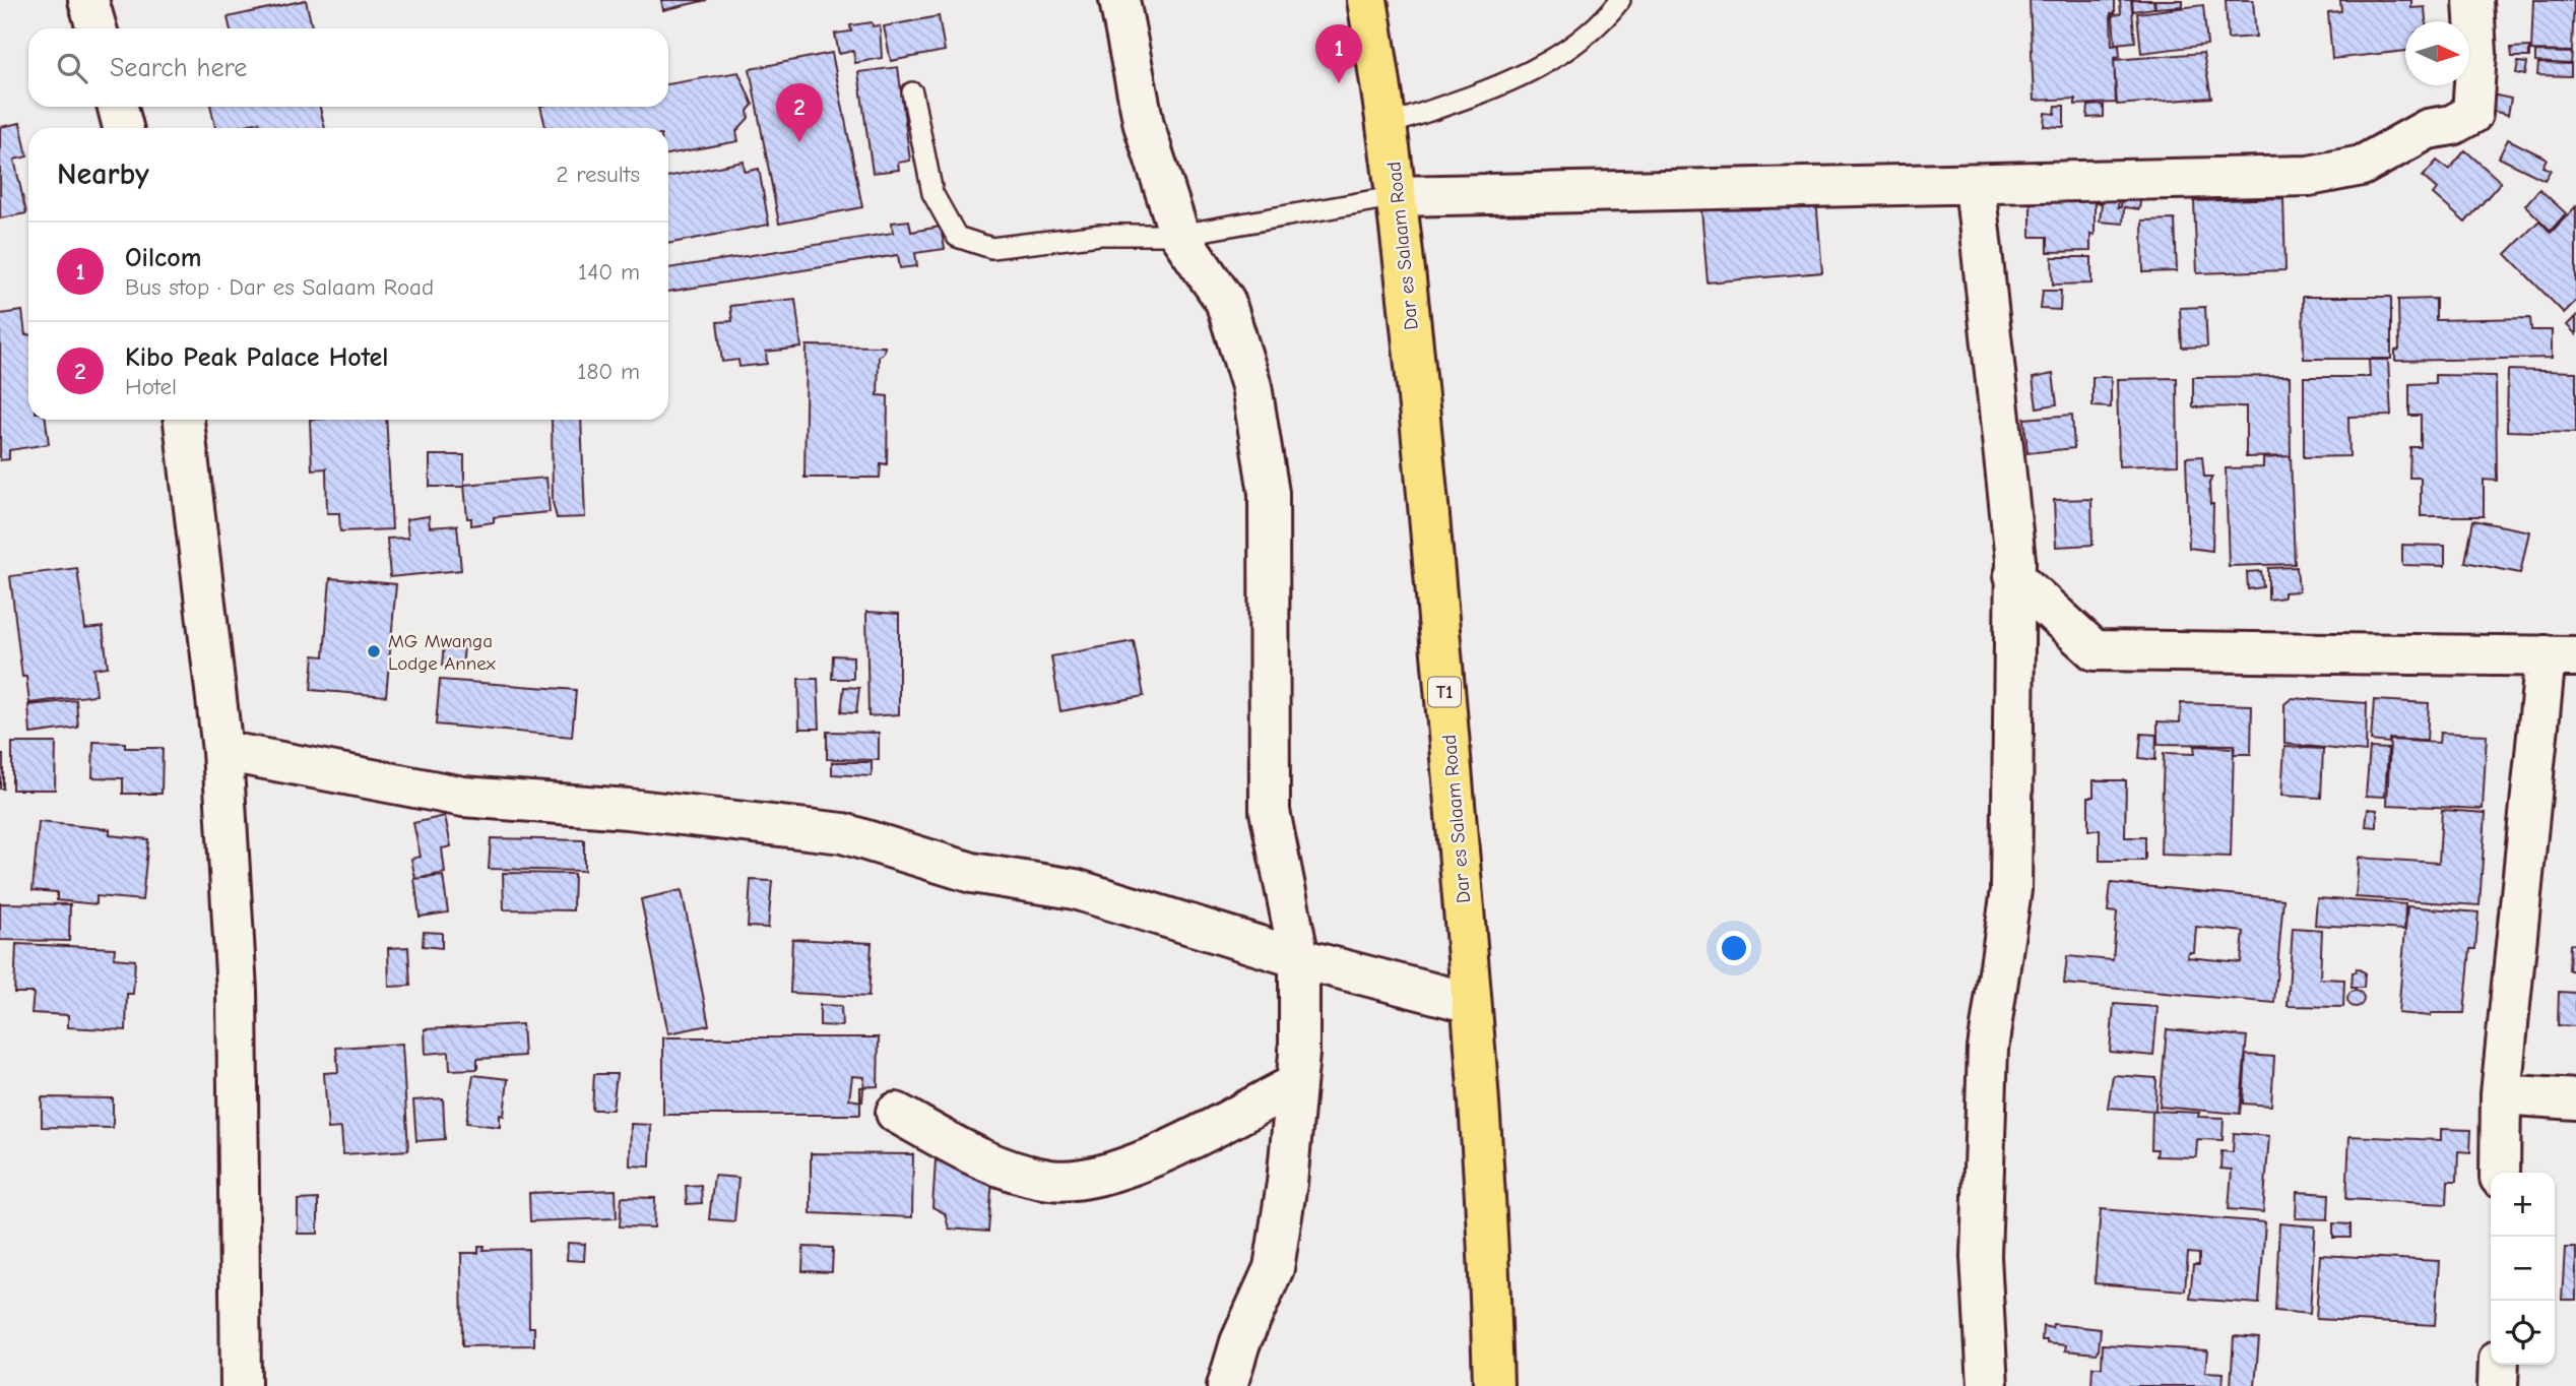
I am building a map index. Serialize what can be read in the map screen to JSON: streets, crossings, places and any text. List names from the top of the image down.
{
  "streets": {
    "highway": ["Dar es Salaam Road", "T1"]
  },
  "places": ["MG Mwanga Lodge Annex"],
  "north": "right",
  "page": {
    "pins": ["1", "2"],
    "search": "Search here",
    "heading": ["Nearby", "2 results"],
    "list": [
      {
        "mark": "1",
        "name": "Oilcom",
        "note": "Bus stop · Dar es Salaam Road",
        "value": "140 m"
      },
      {
        "mark": "2",
        "name": "Kibo Peak Palace Hotel",
        "note": "Hotel",
        "value": "180 m"
      }
    ],
    "map_buttons": ["+", "−"]
  }
}
